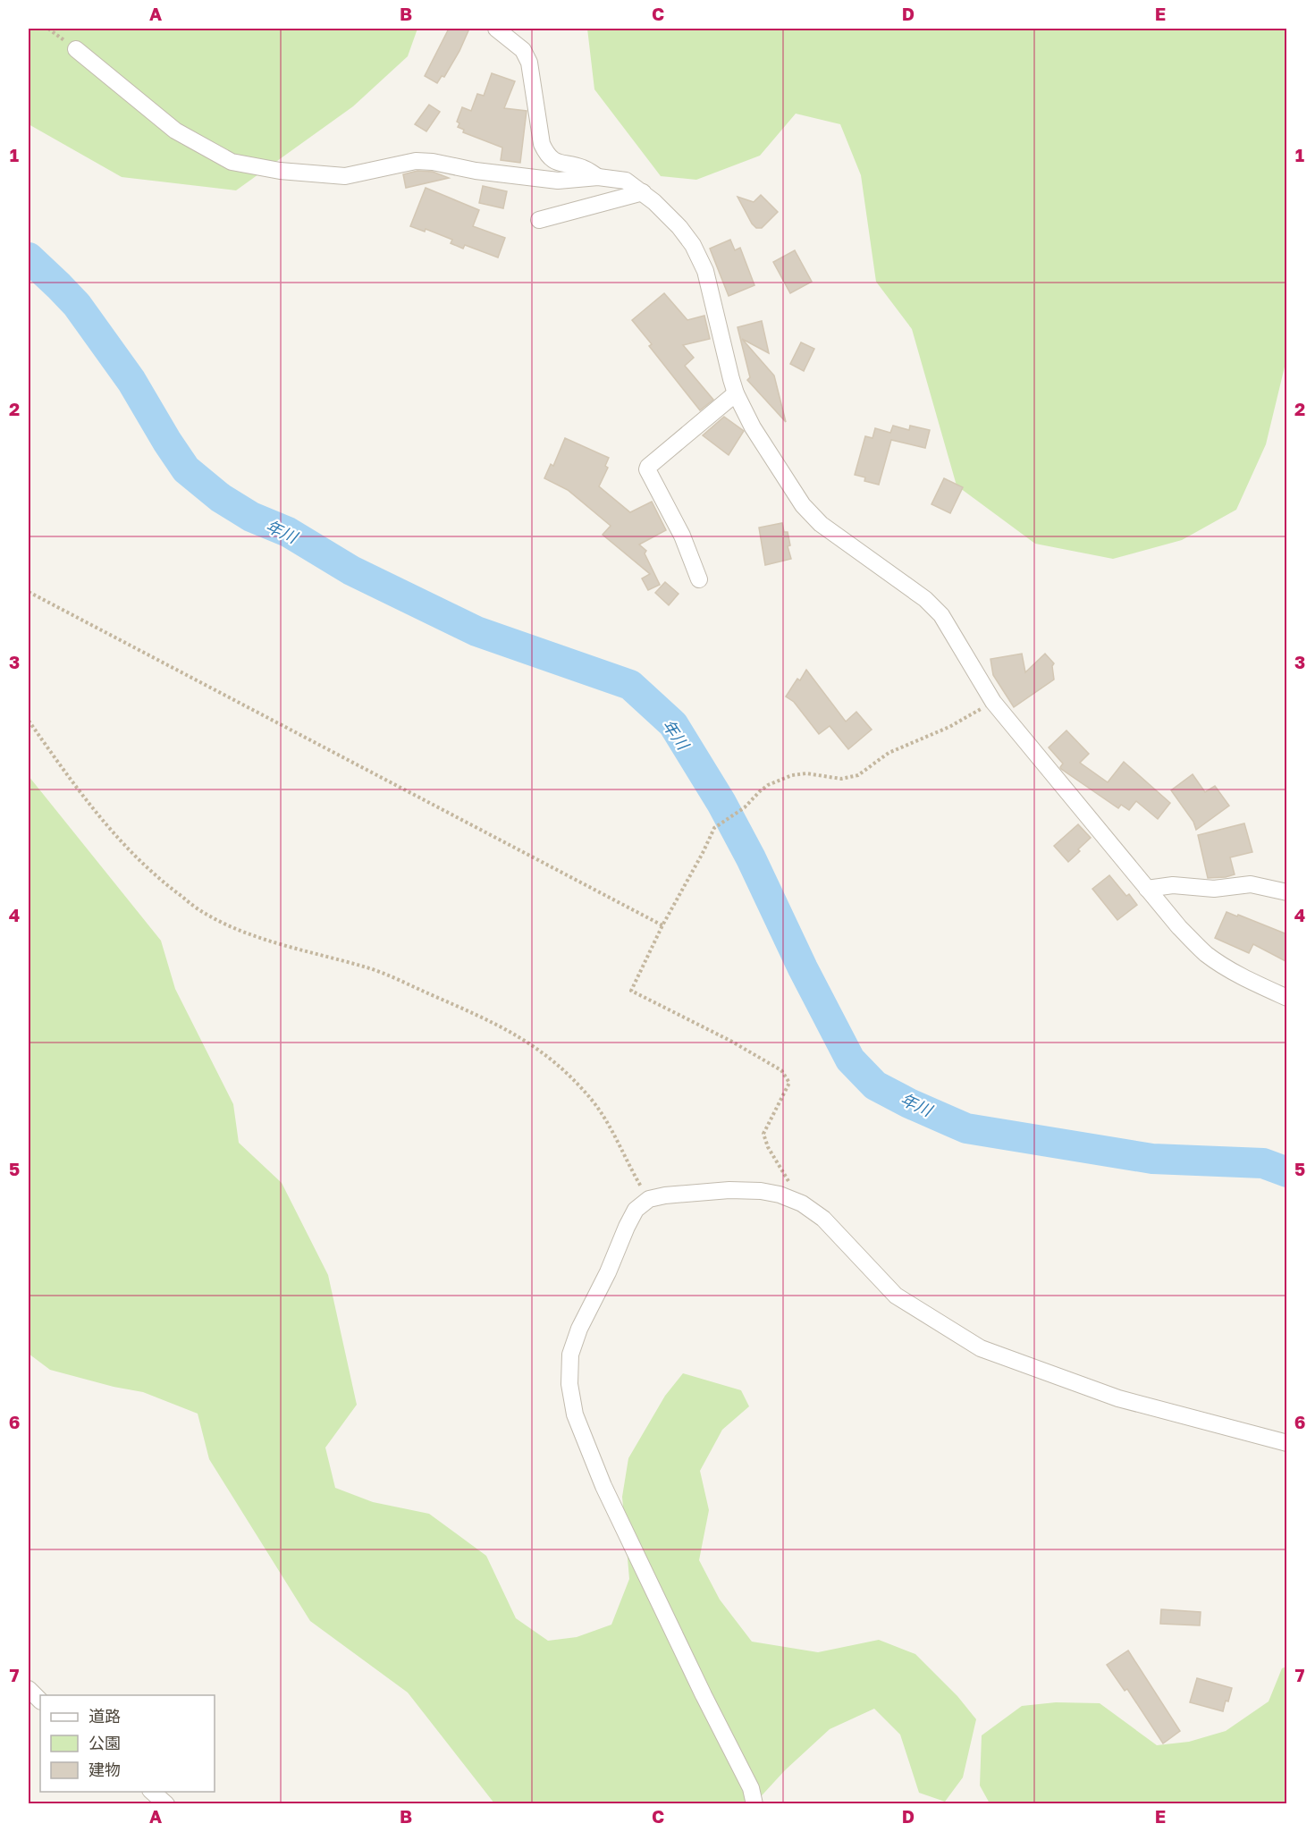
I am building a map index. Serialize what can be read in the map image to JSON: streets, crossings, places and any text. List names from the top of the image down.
{
  "water": ["年川"],
  "legend": ["道路", "公園", "建物"],
  "grid": {
    "columns": [
      "A",
      "B",
      "C",
      "D",
      "E"
    ],
    "rows": [
      "1",
      "2",
      "3",
      "4",
      "5",
      "6",
      "7"
    ]
  }
}
